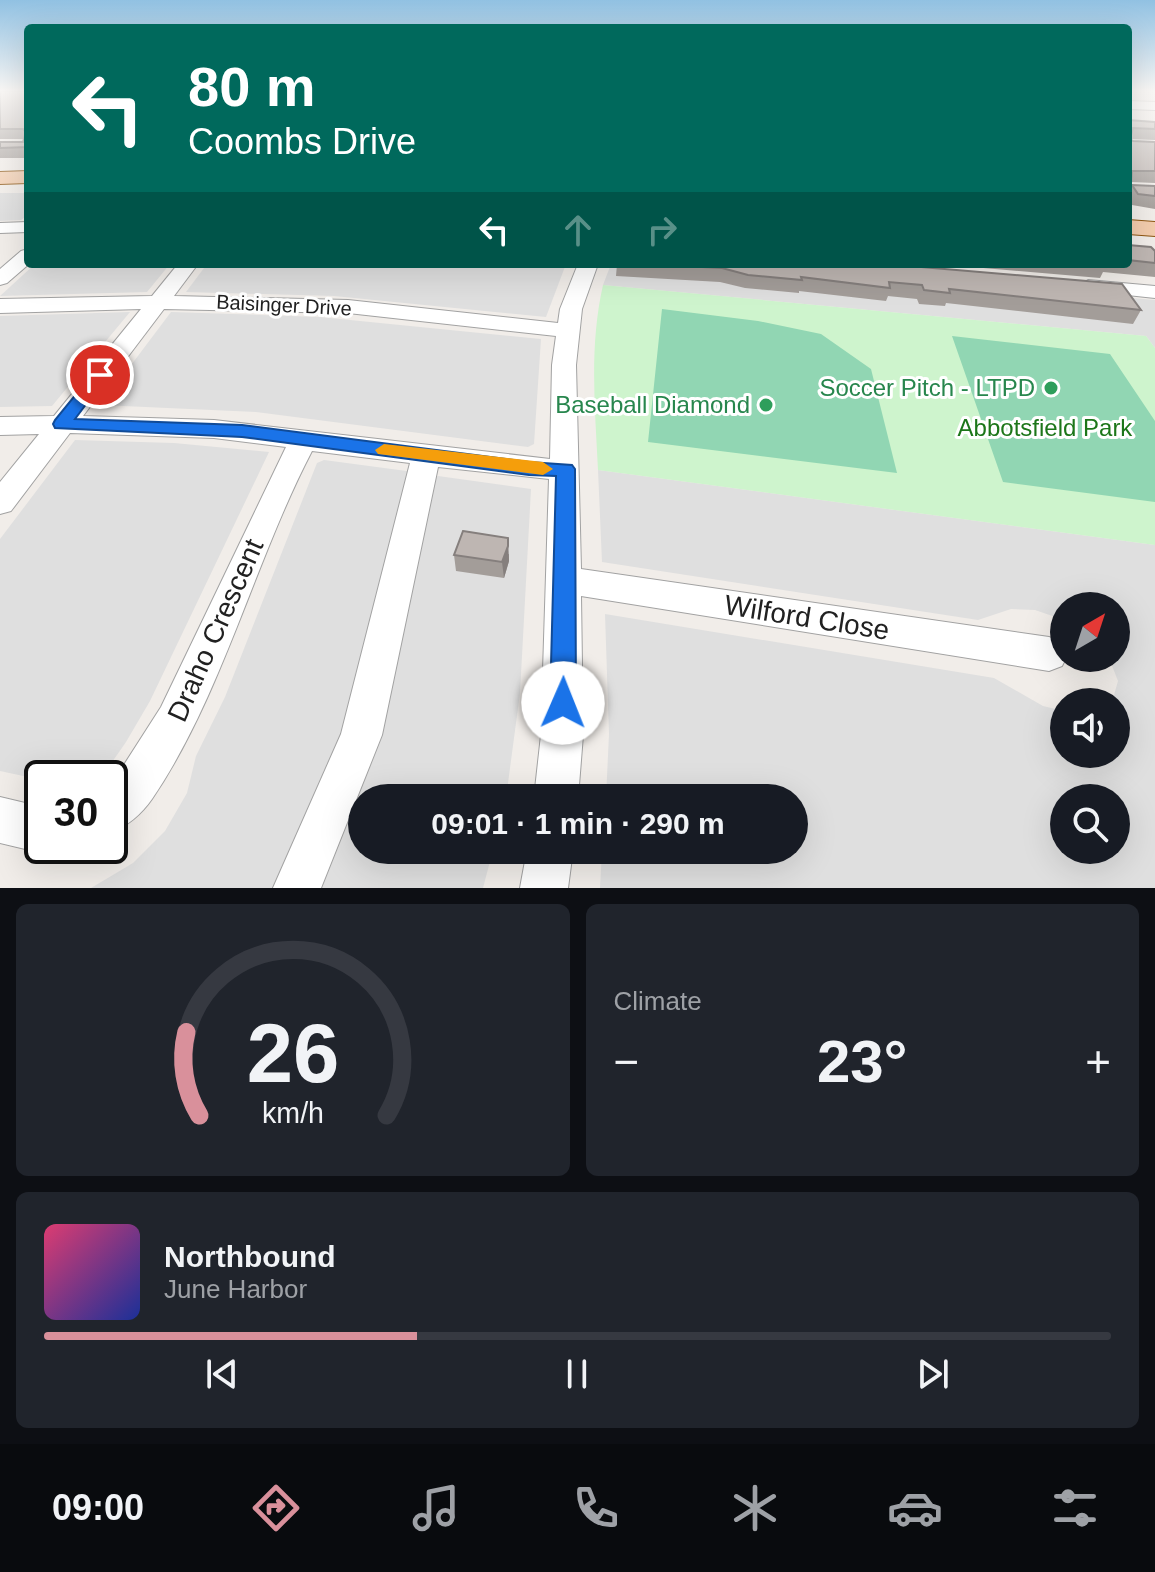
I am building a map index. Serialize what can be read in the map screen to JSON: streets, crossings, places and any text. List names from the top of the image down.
{
  "streets": {
    "street": ["Baisinger Drive", "Wilford Close", "Draho Crescent"]
  },
  "parks": ["Abbotsfield Park"],
  "places": ["Soccer Pitch - LTPD", "Baseball Diamond"],
  "north": "top right",
  "page": {
    "turn": ["80 m", "Coombs Drive"],
    "limit": "30",
    "trip": "09:01 · 1 min · 290 m",
    "tile": "Climate",
    "heat": ["−", "23°", "+"],
    "song": ["Northbound", "June Harbor"],
    "tabs": "09:00",
    "gauge": ["26", "km/h"]
  }
}
